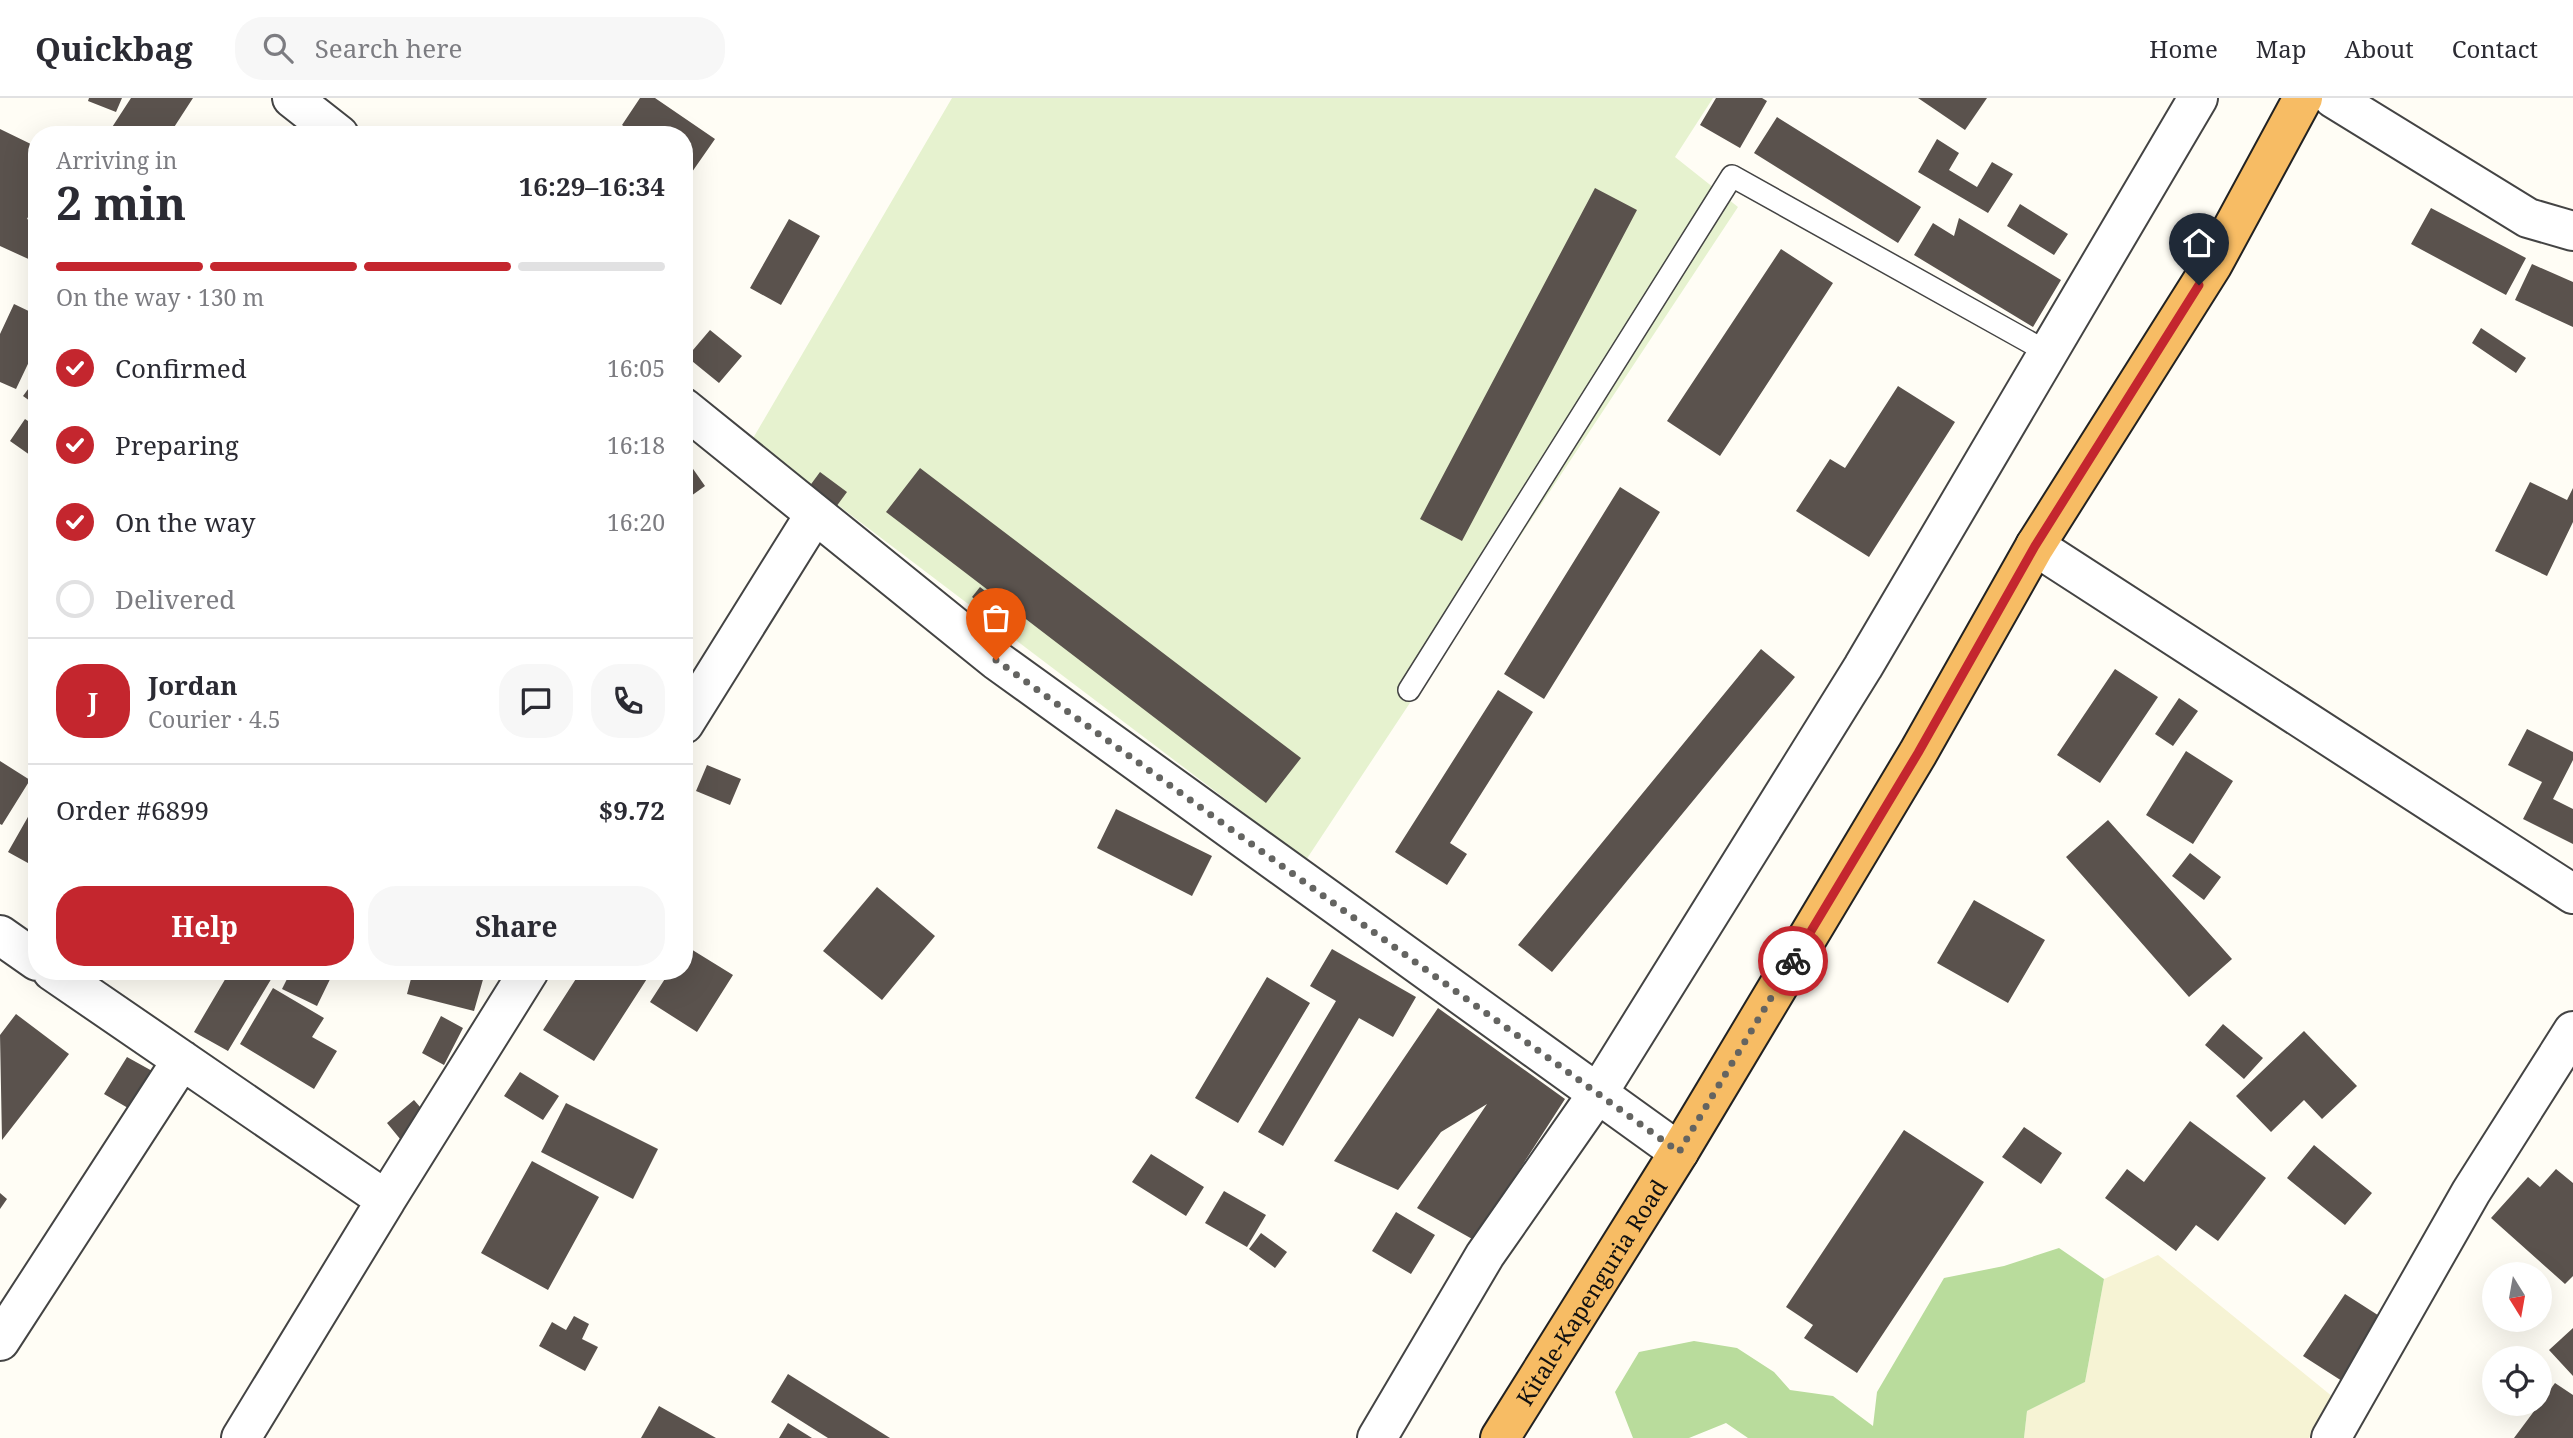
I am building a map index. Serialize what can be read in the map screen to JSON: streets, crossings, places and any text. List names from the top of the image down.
{
  "streets": {
    "highway": ["Kitale-Kapenguria Road"]
  },
  "north": "bottom",
  "page": {
    "header": "Quickbag",
    "search": "Search here",
    "nav": [
      "Home",
      "Map",
      "About",
      "Contact"
    ],
    "heading": ["2 min", "Arriving in", "16:29–16:34"],
    "panel": [
      "Jordan",
      "Courier · 4.5",
      "Order #6899",
      "$9.72"
    ],
    "bar": "On the way · 130 m",
    "list": [
      ["Confirmed", "16:05"],
      ["Preparing", "16:18"],
      ["On the way", "16:20"],
      "Delivered"
    ],
    "round": "J",
    "buttons": ["Help", "Share"]
  }
}
